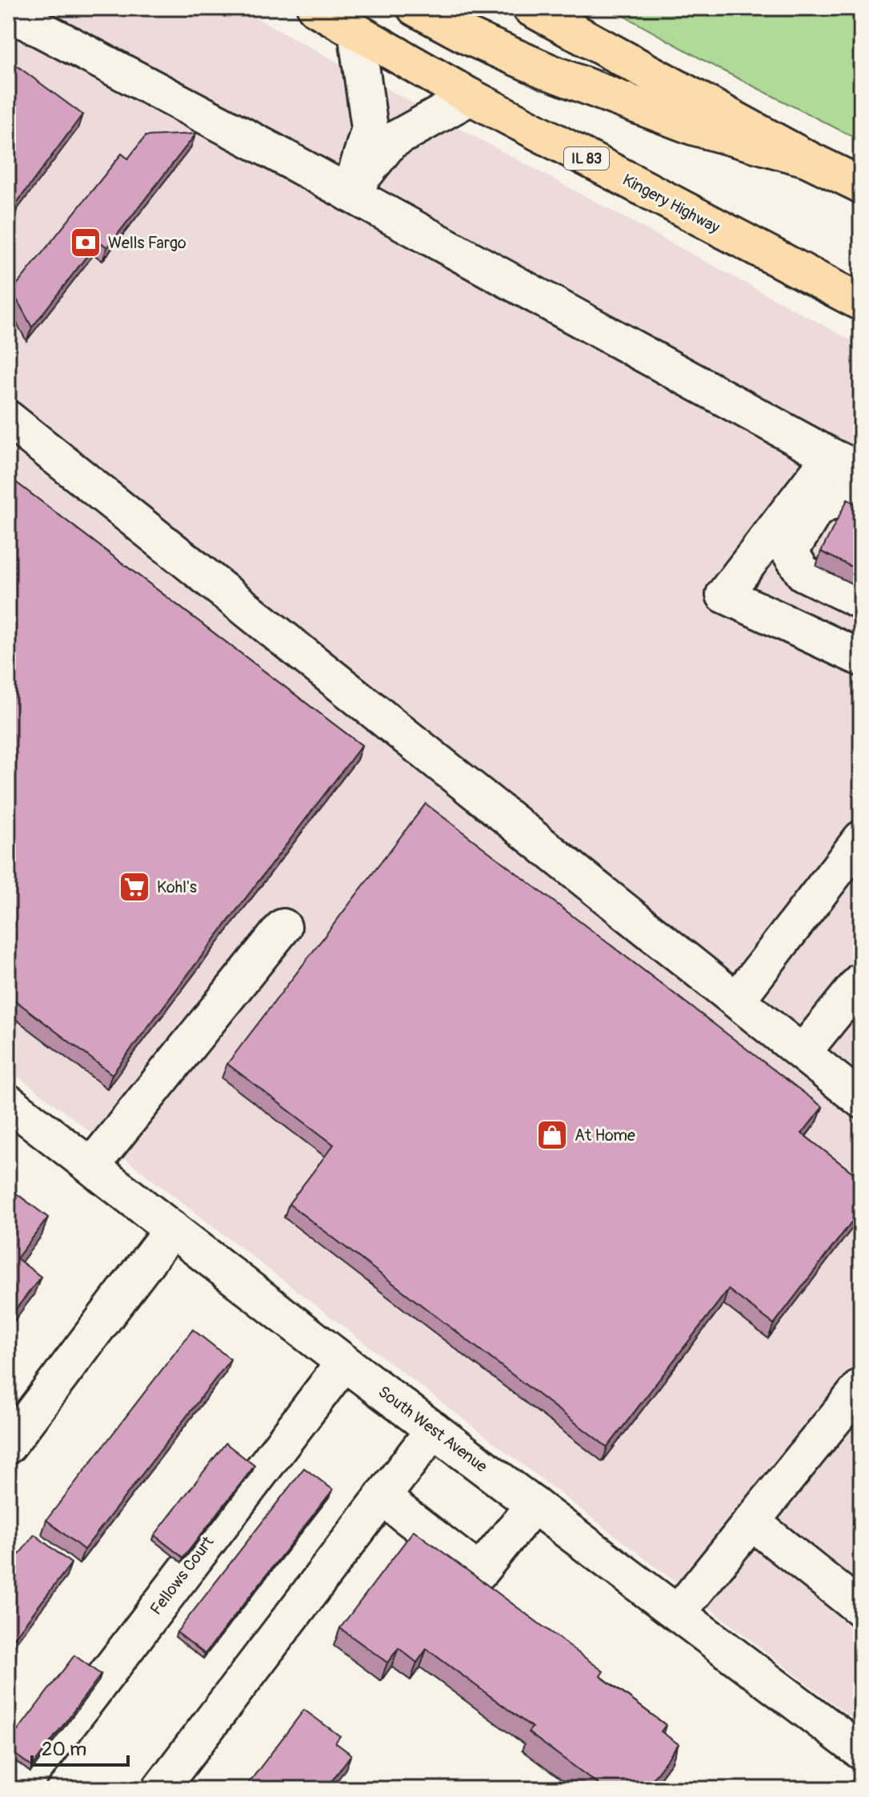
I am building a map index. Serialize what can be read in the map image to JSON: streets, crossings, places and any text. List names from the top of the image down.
{
  "streets": {
    "highway": ["IL 83", "Kingery Highway"],
    "street": ["South West Avenue", "Fellows Court"]
  },
  "crossings": [
    ["South West Avenue", "Fellows Court"]
  ],
  "places": {
    "bank": ["Wells Fargo"],
    "supermarket": ["Kohl's"],
    "shop": ["At Home"]
  },
  "scale_bar": "20 m"
}
